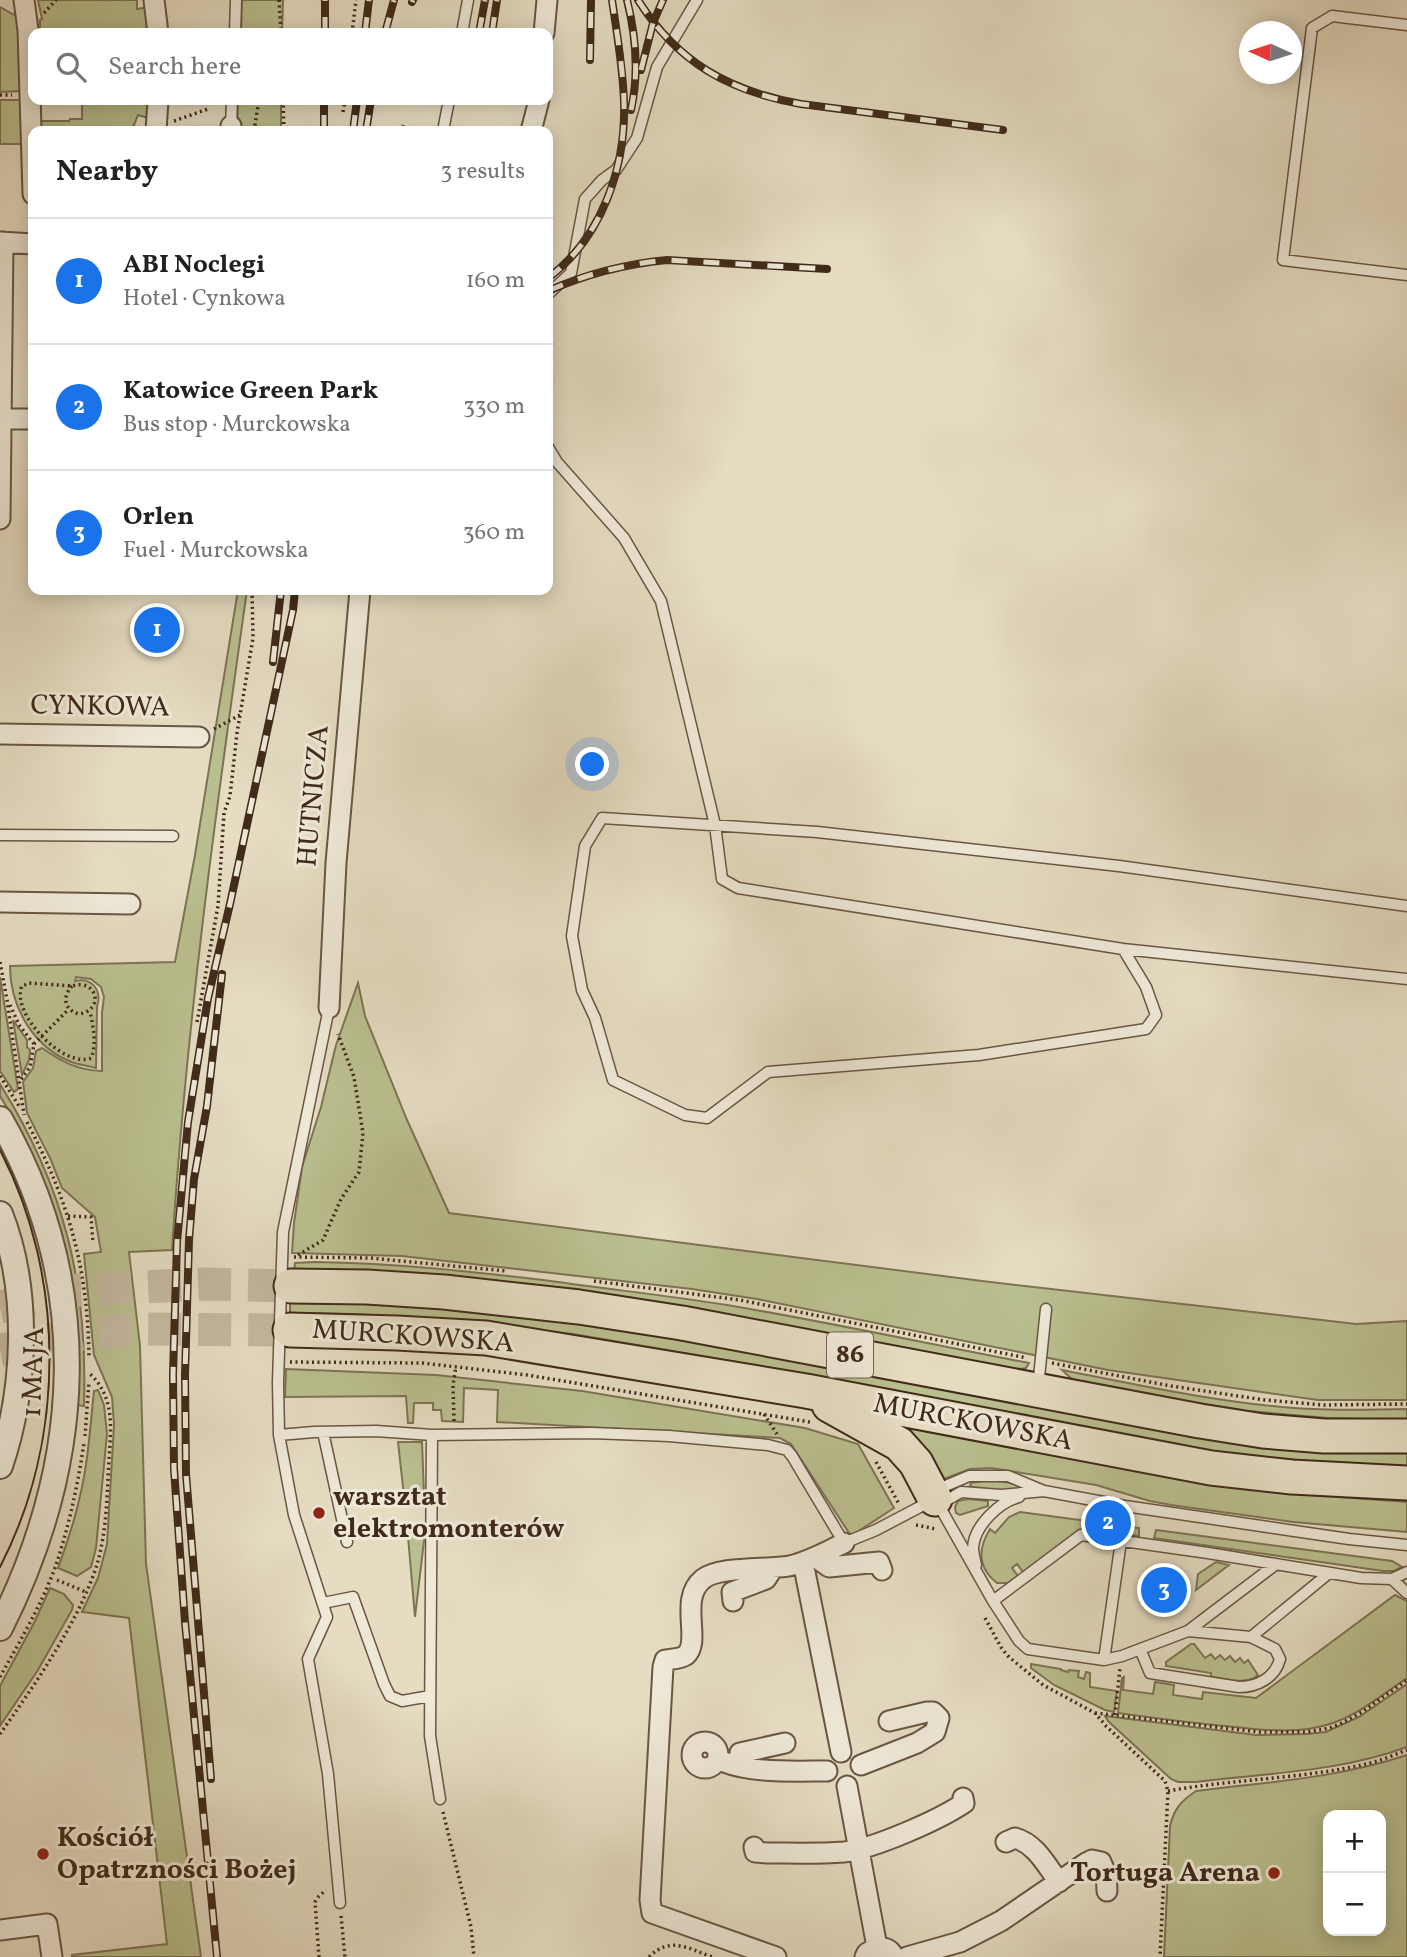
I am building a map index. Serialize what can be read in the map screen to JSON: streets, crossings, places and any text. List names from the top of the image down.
{
  "streets": {
    "highway": ["MURCKOWSKA", "86"],
    "street": ["CYNKOWA", "HUTNICZA", "1 MAJA"]
  },
  "places": ["warsztat elektromonterów", "Kościół Opatrzności Bożej", "Tortuga Arena"],
  "north": "left",
  "page": {
    "search": "Search here",
    "heading": ["Nearby", "3 results"],
    "list": [
      {
        "mark": "1",
        "name": "ABI Noclegi",
        "note": "Hotel · Cynkowa",
        "value": "160 m"
      },
      {
        "mark": "2",
        "name": "Katowice Green Park",
        "note": "Bus stop · Murckowska",
        "value": "330 m"
      },
      {
        "mark": "3",
        "name": "Orlen",
        "note": "Fuel · Murckowska",
        "value": "360 m"
      }
    ],
    "pins": ["1", "2", "3"],
    "map_buttons": ["+", "−"]
  }
}
